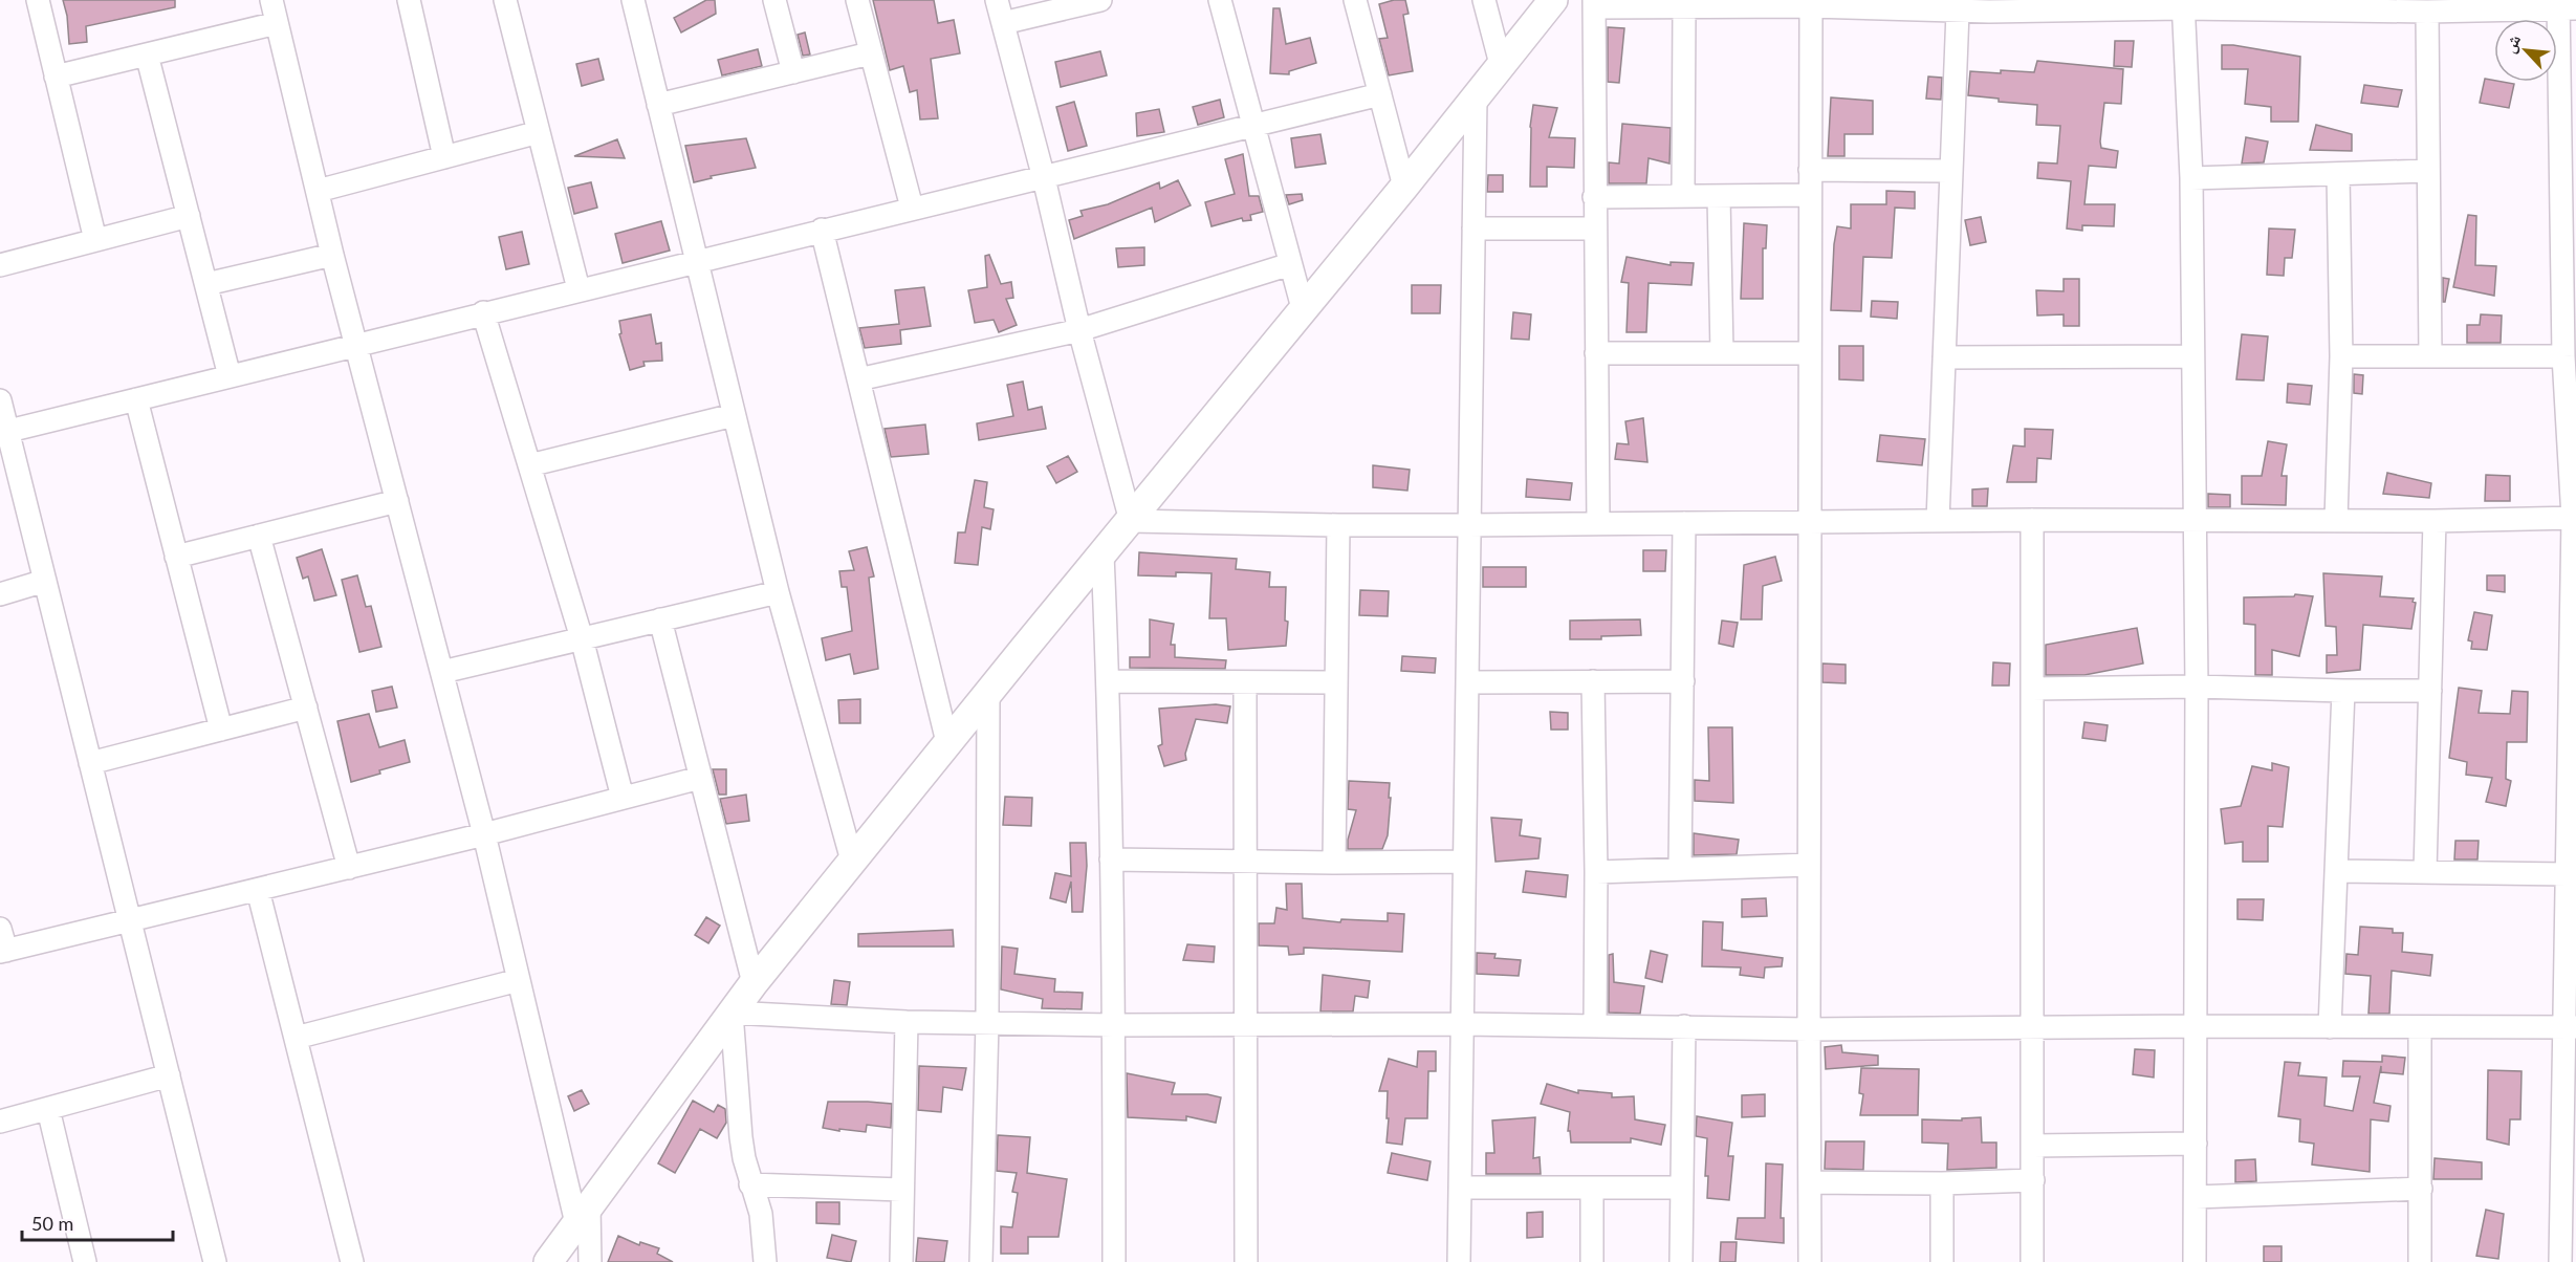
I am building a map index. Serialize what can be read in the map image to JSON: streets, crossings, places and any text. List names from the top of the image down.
{
  "scale_bar": "50 m",
  "north": "top left"
}
